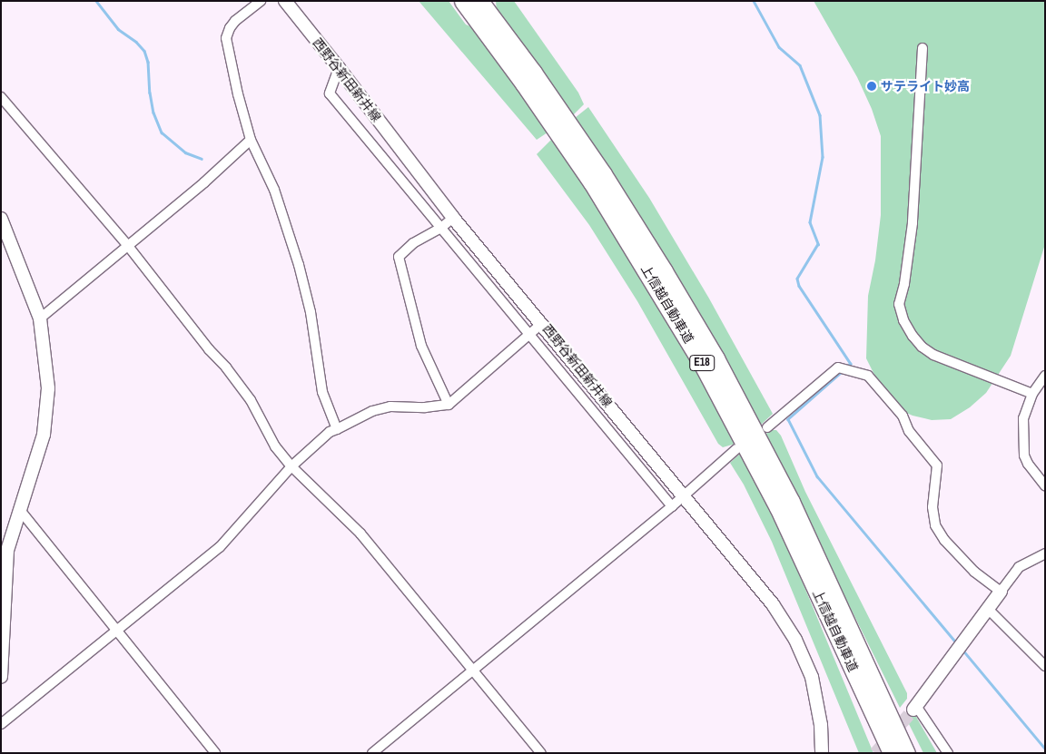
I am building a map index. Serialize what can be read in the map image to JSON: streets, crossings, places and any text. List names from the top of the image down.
{
  "streets": {
    "highway": ["上信越自動車道", "E18"],
    "main road": ["西野谷新田新井線"]
  },
  "places": ["サテライト妙高"]
}
